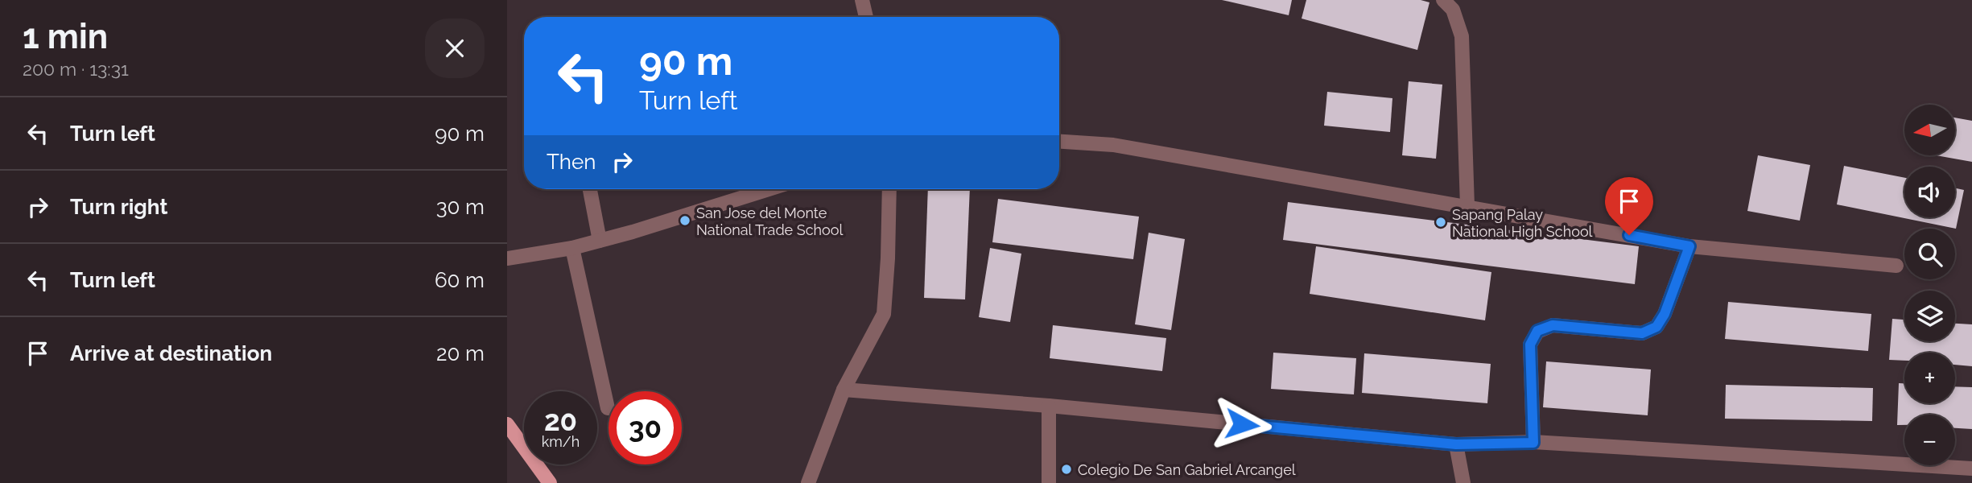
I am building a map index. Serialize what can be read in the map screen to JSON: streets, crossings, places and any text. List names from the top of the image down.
{
  "places": ["San Jose del Monte National Trade School", "Sapang Palay National High School", "Colegio De San Gabriel Arcangel"],
  "north": "left",
  "page": {
    "heading": ["1 min", "200 m · 13:31"],
    "turn": ["90 m", "Turn left"],
    "list": [
      {
        "name": "Turn left",
        "value": "90 m"
      },
      {
        "name": "Turn right",
        "value": "30 m"
      },
      {
        "name": "Turn left",
        "value": "60 m"
      },
      {
        "name": "Arrive at destination",
        "value": "20 m"
      }
    ],
    "map_buttons": ["+", "−"],
    "then": "Then",
    "speed": "20 km/h",
    "limit": "30"
  }
}
